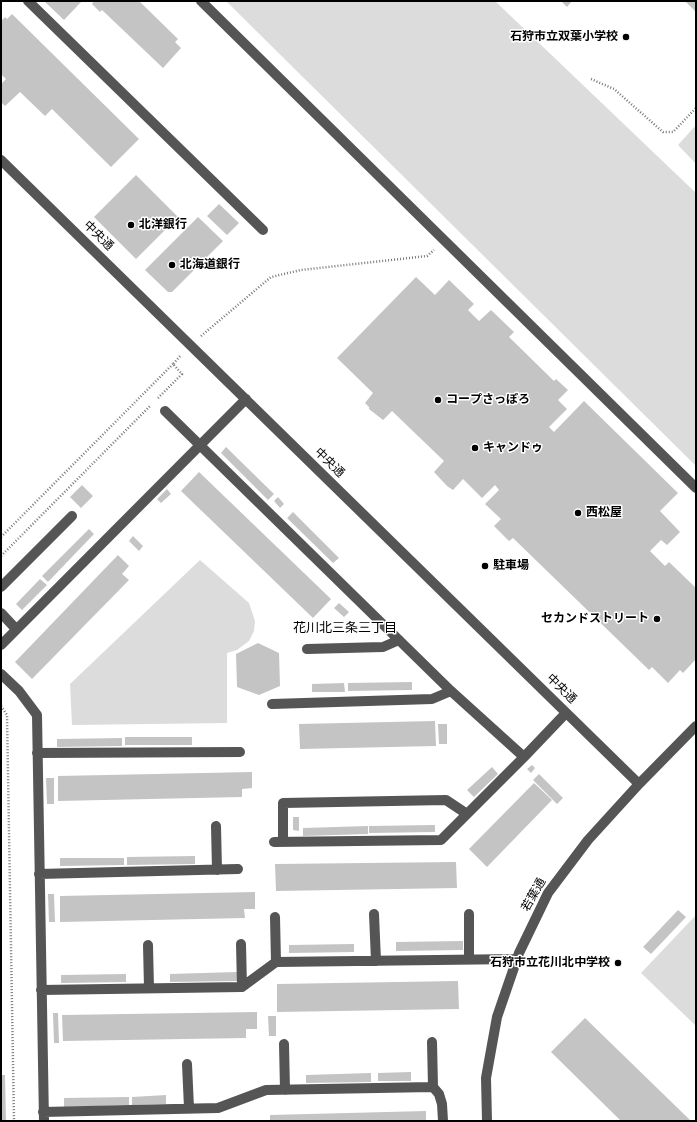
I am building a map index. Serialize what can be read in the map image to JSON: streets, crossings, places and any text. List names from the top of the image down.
{
  "streets": {
    "street": ["中央通", "若葉通"]
  },
  "crossings": [
    ["中央通", "若葉通"]
  ],
  "districts": ["花川北三条三丁目"],
  "places": [
    "石狩市立双葉小学校",
    "北洋銀行",
    "北海道銀行",
    "コープさっぽろ",
    "キャンドゥ",
    "西松屋",
    "駐車場",
    "セカンドストリート",
    "石狩市立花川北中学校"
  ]
}
